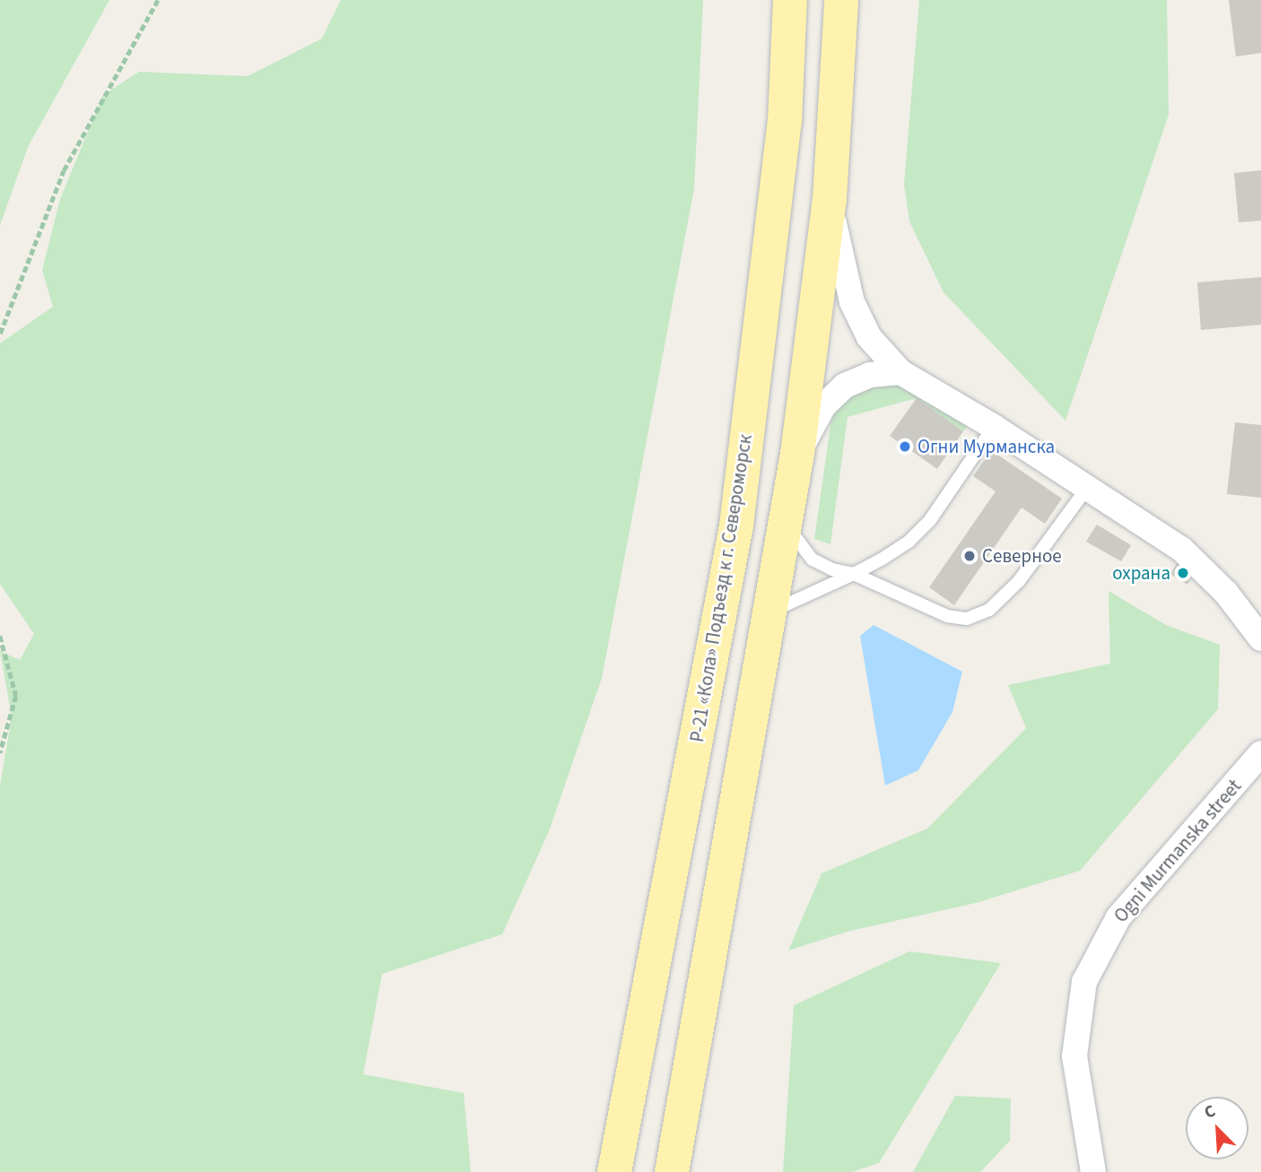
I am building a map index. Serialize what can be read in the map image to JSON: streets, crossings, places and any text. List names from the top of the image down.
{
  "streets": {
    "main road": ["Р-21 «Кола» Подъезд к г. Североморск"],
    "street": ["Ogni Murmanska street"]
  },
  "places": ["Огни Мурманска", "Северное", "охрана"],
  "north": "top left"
}
